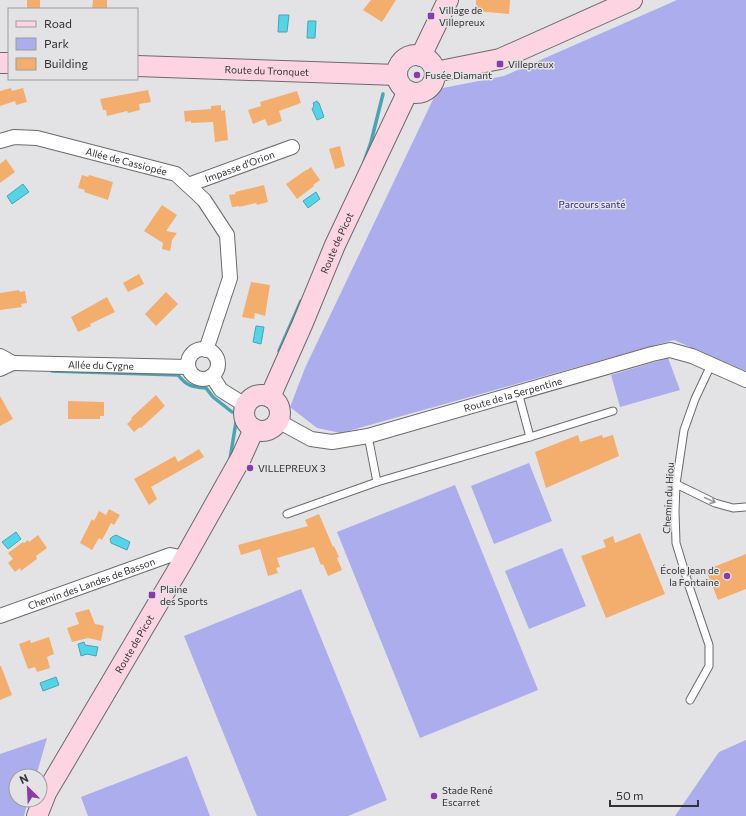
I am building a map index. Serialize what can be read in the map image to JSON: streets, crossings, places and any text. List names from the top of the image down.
{
  "streets": {
    "main road": ["Route du Tronquet", "Route de Picot"],
    "street": [
      "Allée de Cassiopée",
      "Impasse d'Orion",
      "Allée du Cygne",
      "Route de la Serpentine",
      "Chemin des Landes de Basson"
    ],
    "lane": ["Chemin du Hiou"]
  },
  "crossings": [
    ["Route du Tronquet", "Route de Picot"],
    ["Allée de Cassiopée", "Impasse d'Orion"],
    ["Allée de Cassiopée", "Allée du Cygne"],
    ["Route de Picot", "Route de la Serpentine"],
    ["Route de Picot", "Chemin des Landes de Basson"],
    ["Route de la Serpentine", "Chemin du Hiou"]
  ],
  "parks": ["Parcours santé"],
  "places": {
    "transit": ["Village de Villepreux", "Villepreux", "Plaine des Sports"],
    "other": [
      "Fusée Diamant",
      "VILLEPREUX 3",
      "École Jean de la Fontaine",
      "Stade René Escarret"
    ]
  },
  "legend": ["Road", "Park", "Building"],
  "scale_bar": "50 m",
  "north": "top left"
}
